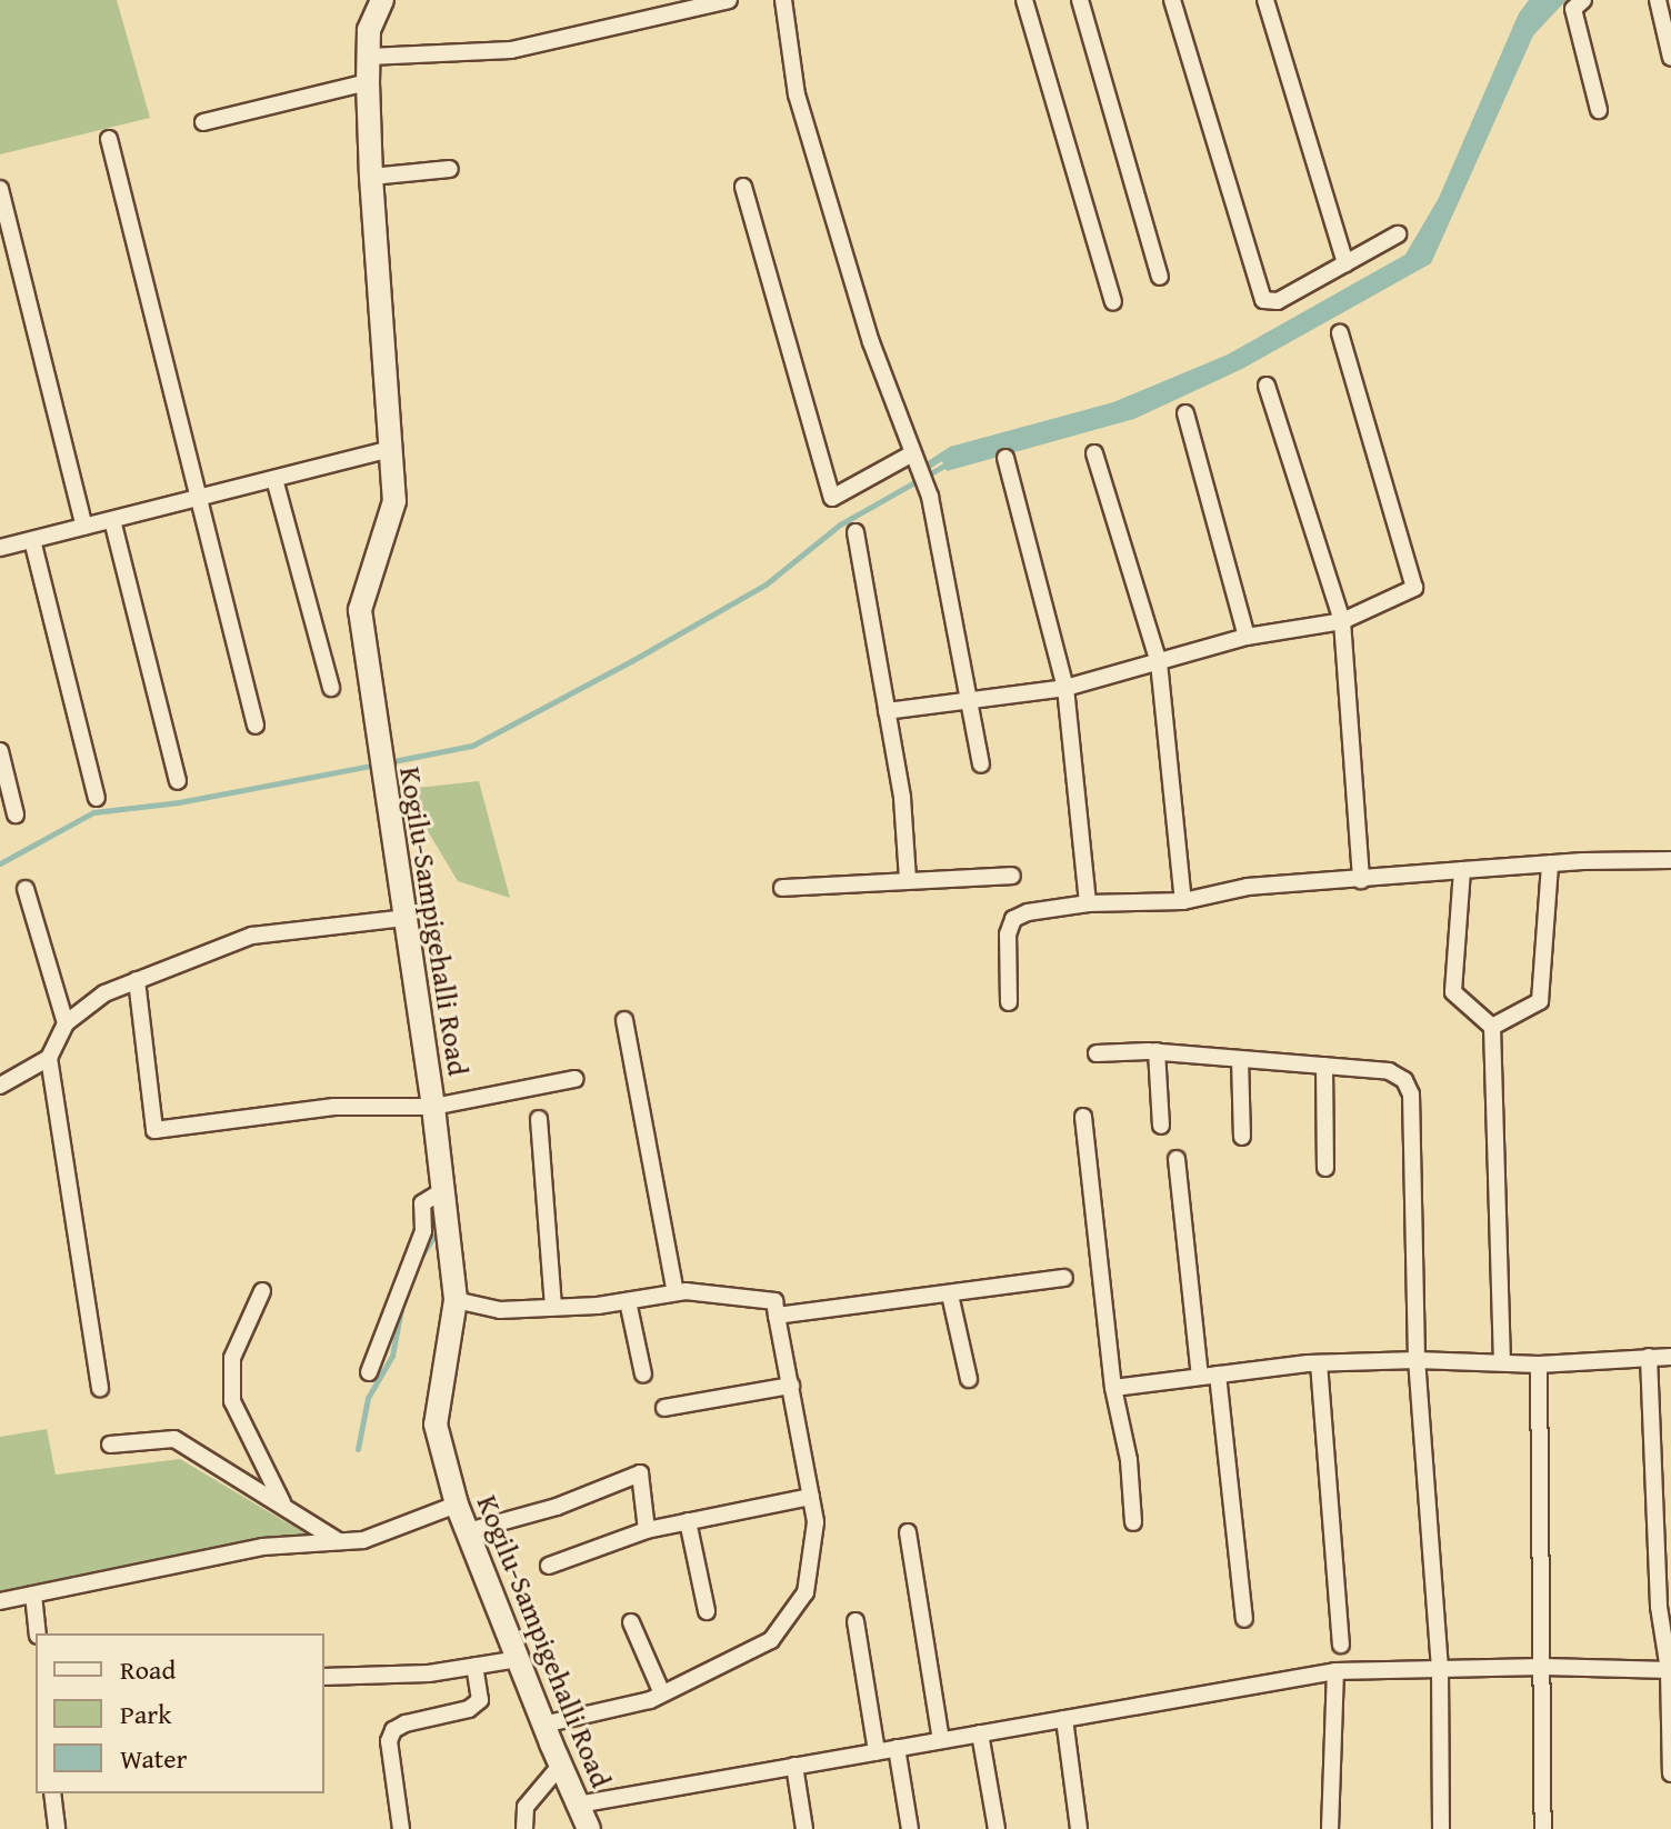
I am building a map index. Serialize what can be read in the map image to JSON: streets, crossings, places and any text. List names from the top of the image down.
{
  "streets": {
    "street": ["Kogilu-Sampigehalli Road"]
  },
  "legend": ["Road", "Park", "Water"]
}
